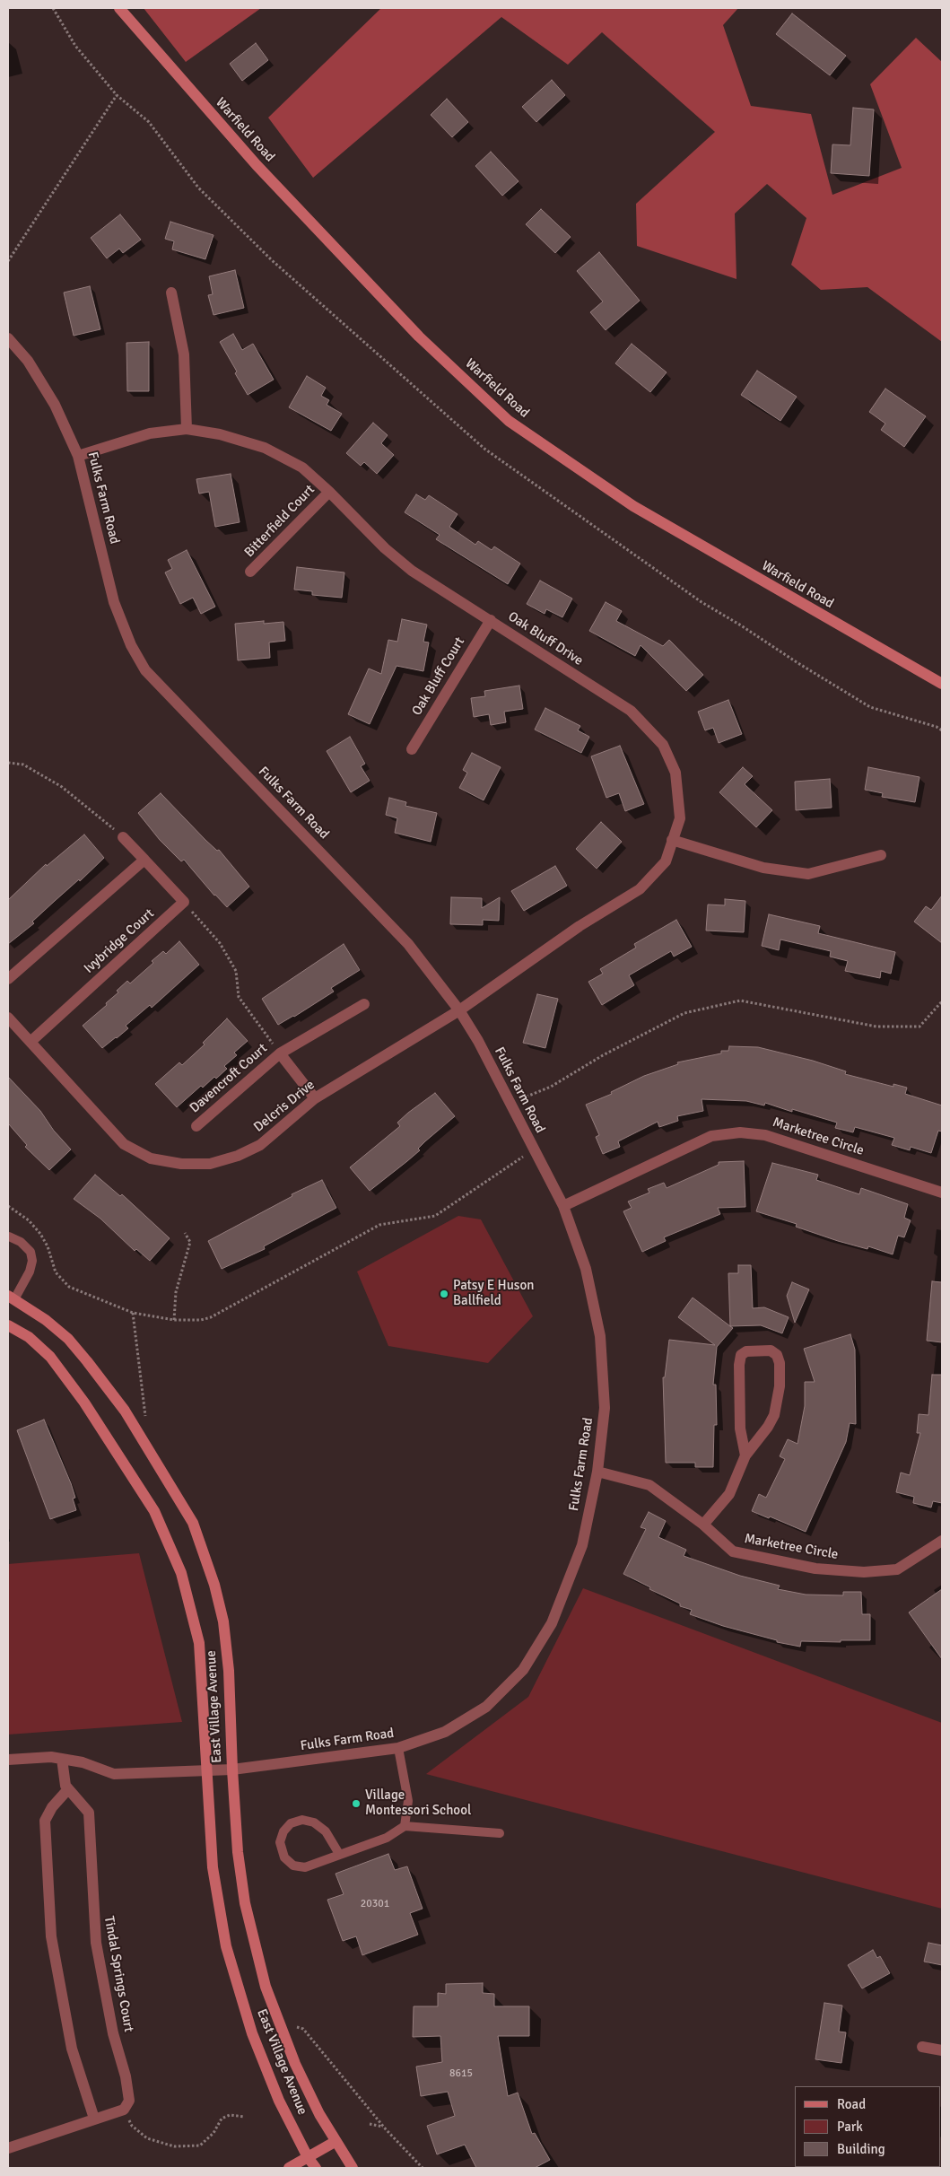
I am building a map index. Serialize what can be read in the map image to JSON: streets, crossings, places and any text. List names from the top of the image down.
{
  "streets": {
    "street": [
      "Warfield Road",
      "Fulks Farm Road",
      "Bitterfield Court",
      "Oak Bluff Drive",
      "Oak Bluff Court",
      "Ivybridge Court",
      "Davencroft Court",
      "Delcris Drive",
      "Marketree Circle",
      "East Village Avenue",
      "Tindal Springs Court"
    ]
  },
  "crossings": [
    ["Fulks Farm Road", "Oak Bluff Drive"],
    ["Fulks Farm Road", "Delcris Drive"],
    ["Fulks Farm Road", "Marketree Circle"],
    ["Fulks Farm Road", "East Village Avenue"],
    ["Fulks Farm Road", "Tindal Springs Court"],
    ["Bitterfield Court", "Oak Bluff Drive"],
    ["Oak Bluff Drive", "Oak Bluff Court"],
    ["Oak Bluff Drive", "Delcris Drive"],
    ["Ivybridge Court", "Delcris Drive"],
    ["Davencroft Court", "Delcris Drive"]
  ],
  "places": ["Patsy E Huson Ballfield", "Village Montessori School"],
  "house_numbers": ["20301", "8615"],
  "legend": ["Road", "Park", "Building"]
}
